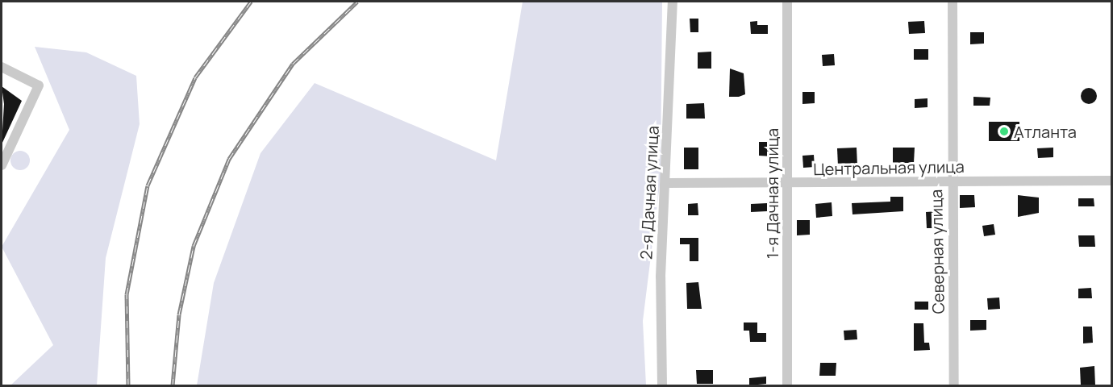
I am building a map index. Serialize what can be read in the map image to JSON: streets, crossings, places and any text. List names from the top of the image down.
{
  "streets": {
    "street": [
      "Центральная улица",
      "2-я Дачная улица",
      "1-я Дачная улица",
      "Северная улица"
    ]
  },
  "crossings": [
    ["Центральная улица", "2-я Дачная улица"],
    ["Центральная улица", "1-я Дачная улица"],
    ["Центральная улица", "Северная улица"]
  ],
  "places": ["Атланта"]
}
